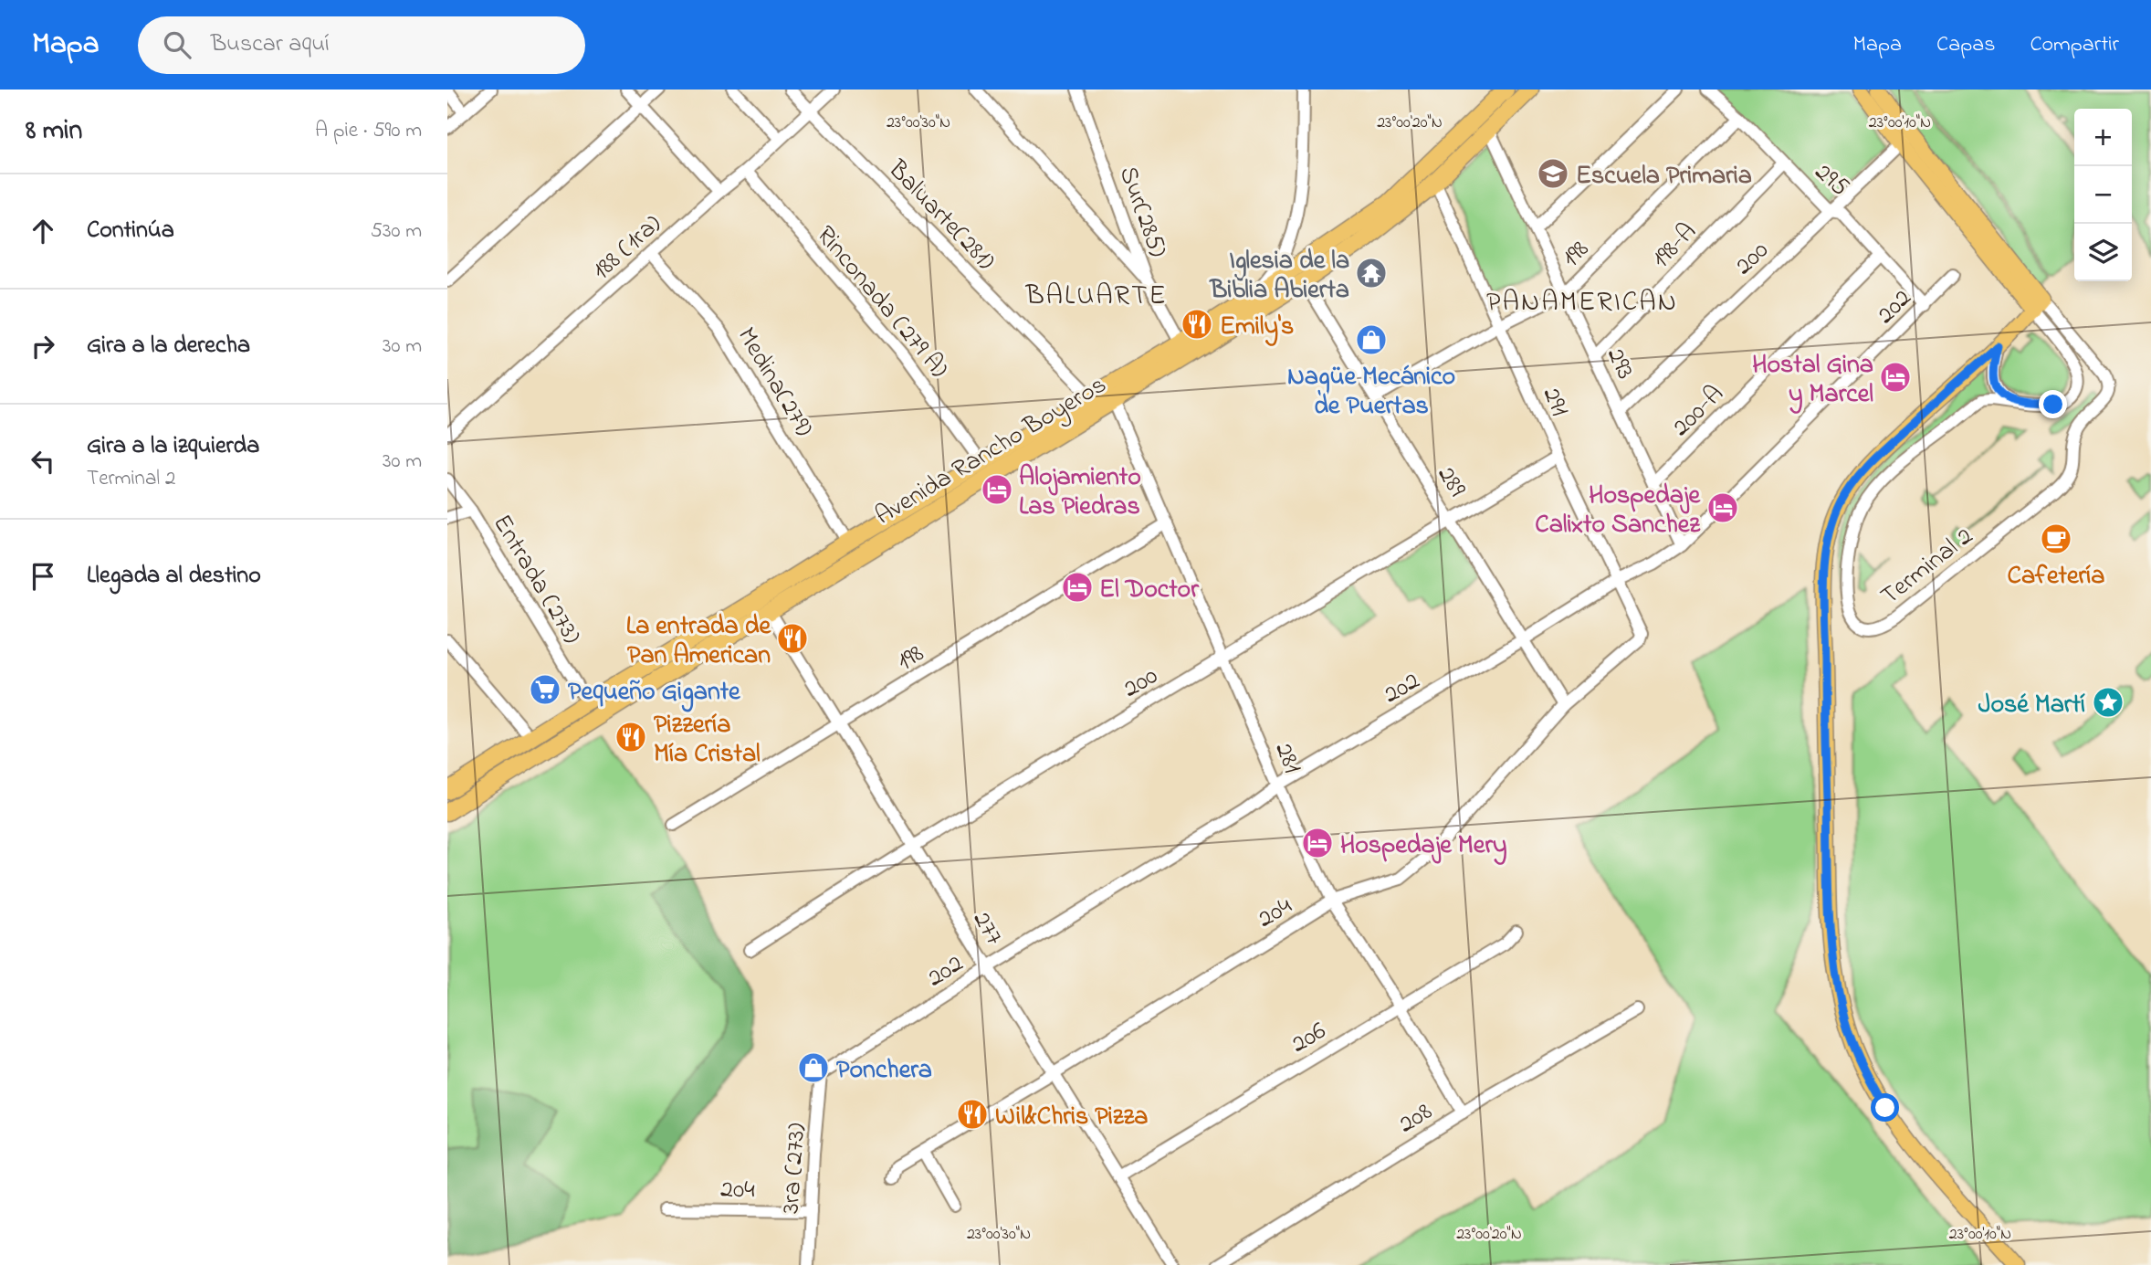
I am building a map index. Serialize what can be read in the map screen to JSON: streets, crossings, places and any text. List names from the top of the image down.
{
  "streets": {
    "highway": ["Avenida Rancho Boyeros"],
    "street": [
      "295",
      "Sur(285)",
      "Baluarte(281)",
      "198-A",
      "188 (1ra)",
      "198",
      "200",
      "Rinconada (279 A)",
      "202",
      "293",
      "Medina(279)",
      "291",
      "200-A",
      "289",
      "Terminal 2",
      "Entrada (273)",
      "281",
      "204",
      "277",
      "206",
      "208",
      "3ra (273)"
    ]
  },
  "crossings": [
    ["295", "198-A"],
    ["295", "198"],
    ["295", "200"],
    ["295", "202"],
    ["295", "200-A"],
    ["Sur(285)", "Avenida Rancho Boyeros"],
    ["Baluarte(281)", "188 (1ra)"],
    ["Baluarte(281)", "Avenida Rancho Boyeros"],
    ["198-A", "293"],
    ["188 (1ra)", "Rinconada (279 A)"],
    ["188 (1ra)", "Medina(279)"],
    ["198", "293"],
    ["198", "291"],
    ["198", "289"],
    ["198", "281"],
    ["198", "277"],
    ["200", "293"],
    ["200", "291"],
    ["200", "289"],
    ["200", "281"],
    ["200", "277"],
    ["Rinconada (279 A)", "Avenida Rancho Boyeros"],
    ["202", "293"],
    ["202", "291"],
    ["202", "289"],
    ["202", "281"],
    ["202", "277"],
    ["202", "3ra (273)"],
    ["293", "200-A"],
    ["293", "Avenida Rancho Boyeros"],
    ["Medina(279)", "Avenida Rancho Boyeros"],
    ["291", "Avenida Rancho Boyeros"],
    ["291", "204"],
    ["Avenida Rancho Boyeros", "289"],
    ["Avenida Rancho Boyeros", "Entrada (273)"],
    ["Avenida Rancho Boyeros", "281"],
    ["Avenida Rancho Boyeros", "277"],
    ["289", "204"],
    ["281", "204"],
    ["281", "206"],
    ["281", "208"],
    ["204", "277"],
    ["204", "3ra (273)"],
    ["277", "206"]
  ],
  "districts": ["BALUARTE", "PANAMERICAN"],
  "places": {
    "school or university": ["Escuela Primaria"],
    "temple": ["Iglesia de la Biblia Abierta"],
    "restaurant": [
      "Emily's",
      "La entrada de Pan American",
      "Pizzería Mía Cristal",
      "Wil&Chris Pizza"
    ],
    "shop": ["Nagüe Mecánico de Puertas", "Ponchera"],
    "hotel": [
      "Hostal Gina y Marcel",
      "Alojamiento Las Piedras",
      "Hospedaje Calixto Sanchez",
      "El Doctor",
      "Hospedaje Mery"
    ],
    "cafe": ["Cafetería"],
    "supermarket": ["Pequeño Gigante"],
    "place": ["José Martí"]
  },
  "page": {
    "header": "Mapa",
    "search": "Buscar aquí",
    "nav": ["Mapa", "Capas", "Compartir"],
    "heading": ["8 min", "A pie · 590 m"],
    "map_buttons": ["+", "−"],
    "list": [
      ["Continúa", "530 m"],
      ["Gira a la derecha", "30 m"],
      ["Gira a la izquierda", "Terminal 2", "30 m"],
      "Llegada al destino"
    ]
  },
  "coordinates": ["23°00'30\"N", "23°00'20\"N", "23°00'10\"N"]
}
